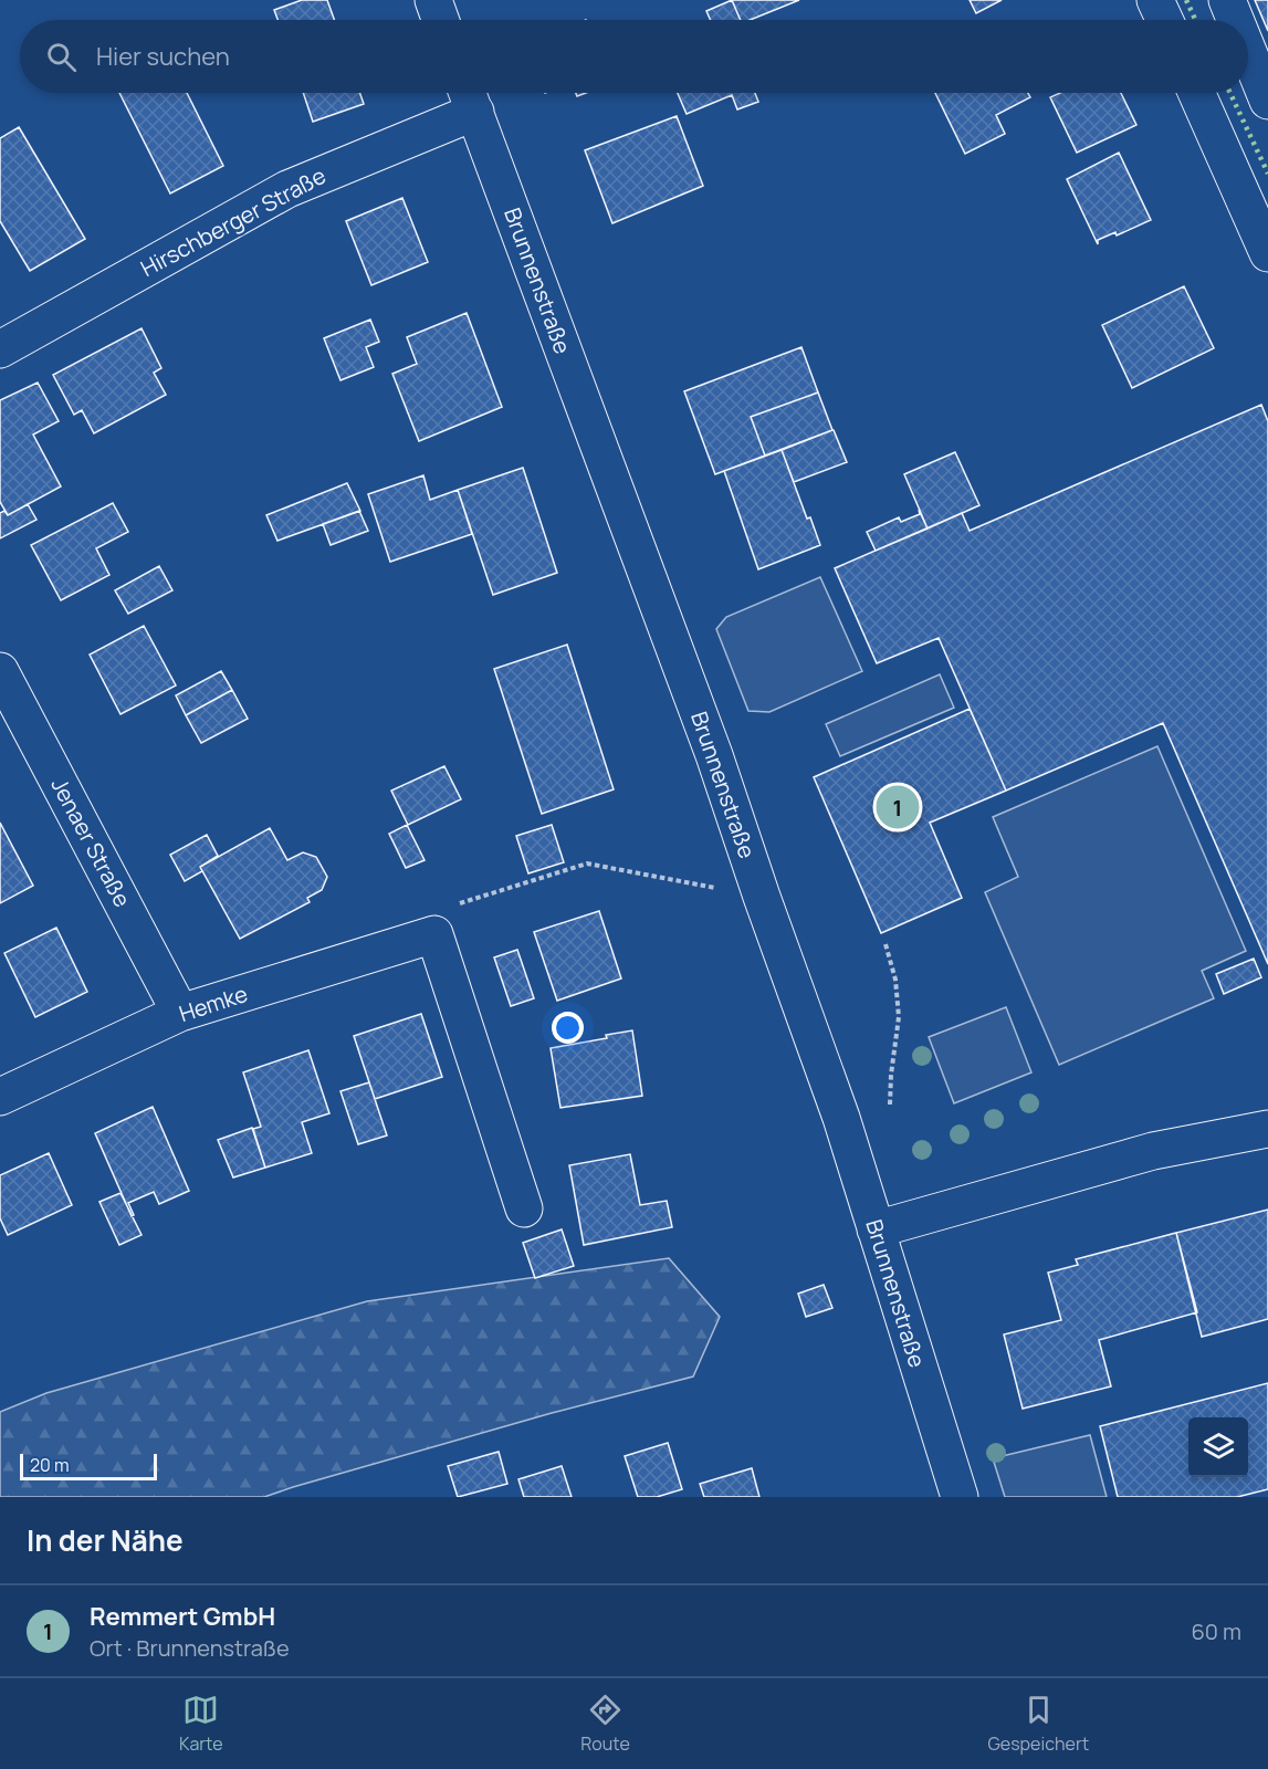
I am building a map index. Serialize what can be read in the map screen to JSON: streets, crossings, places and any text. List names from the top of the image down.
{
  "streets": {
    "street": [
      "Hirschberger Straße",
      "Brunnenstraße",
      "Jenaer Straße",
      "Hemke"
    ]
  },
  "crossings": [
    ["Hirschberger Straße", "Brunnenstraße"],
    ["Jenaer Straße", "Hemke"]
  ],
  "scale_bar": "20 m",
  "page": {
    "search": "Hier suchen",
    "pins": "1",
    "scale": "20 m",
    "heading": "In der Nähe",
    "list": [
      {
        "mark": "1",
        "name": "Remmert GmbH",
        "note": "Ort · Brunnenstraße",
        "value": "60 m"
      }
    ],
    "nav": ["Karte", "Route", "Gespeichert"]
  }
}
